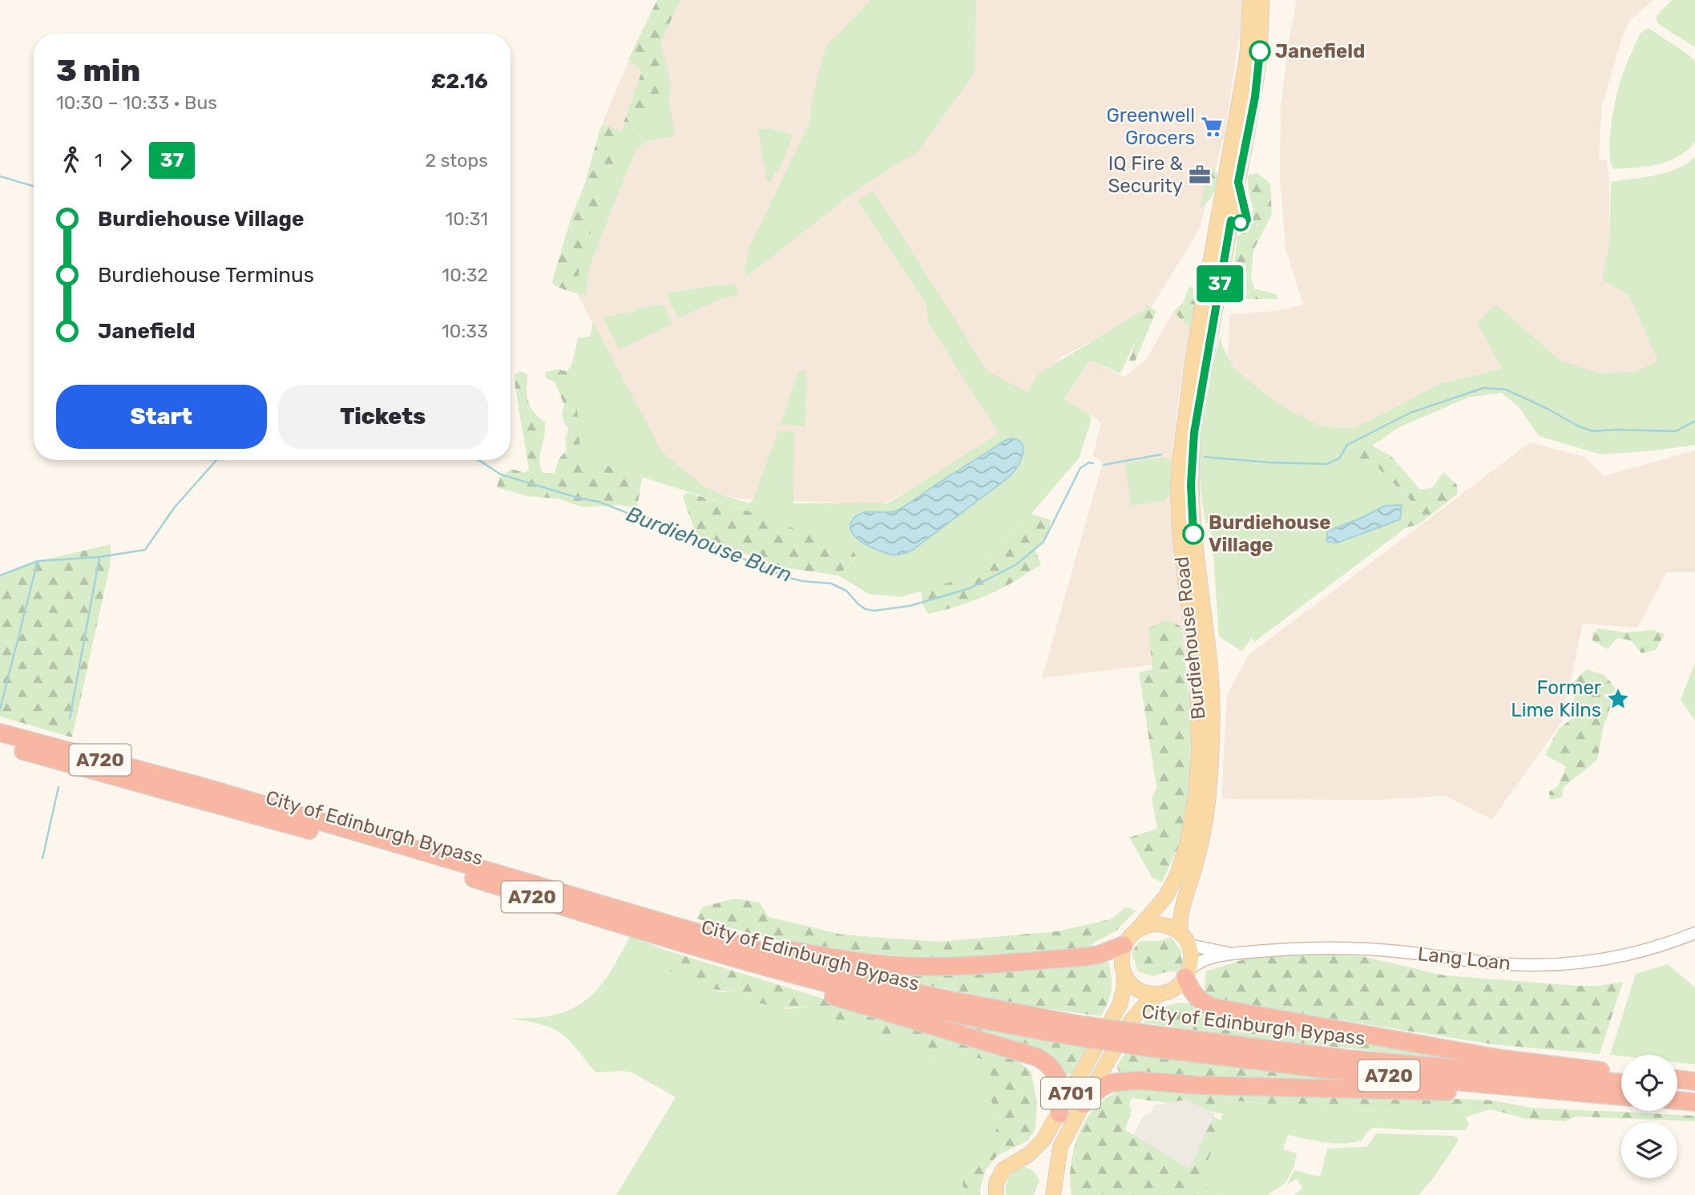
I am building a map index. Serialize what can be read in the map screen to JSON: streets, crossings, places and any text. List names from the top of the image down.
{
  "streets": {
    "highway": ["A720", "City of Edinburgh Bypass"],
    "main road": ["Burdiehouse Road", "A701"],
    "street": ["Lang Loan"]
  },
  "crossings": [
    ["Burdiehouse Road", "Lang Loan"],
    ["Burdiehouse Road", "A701"],
    ["Lang Loan", "A701"]
  ],
  "water": ["Burdiehouse Burn"],
  "places": {
    "other": ["Janefield", "Burdiehouse Village"],
    "supermarket": ["Greenwell Grocers"],
    "office": ["IQ Fire & Security"],
    "place": ["Former Lime Kilns"]
  },
  "lines": ["bus line 37"],
  "page": {
    "on_map": "37",
    "heading": ["3 min", "10:30 – 10:33 · Bus", "£2.16"],
    "legs": ["1", "37", "2 stops"],
    "list": [
      {
        "name": "Burdiehouse Village",
        "value": "10:31"
      },
      {
        "name": "Burdiehouse Terminus",
        "value": "10:32"
      },
      {
        "name": "Janefield",
        "value": "10:33"
      }
    ],
    "buttons": ["Start", "Tickets"]
  }
}
